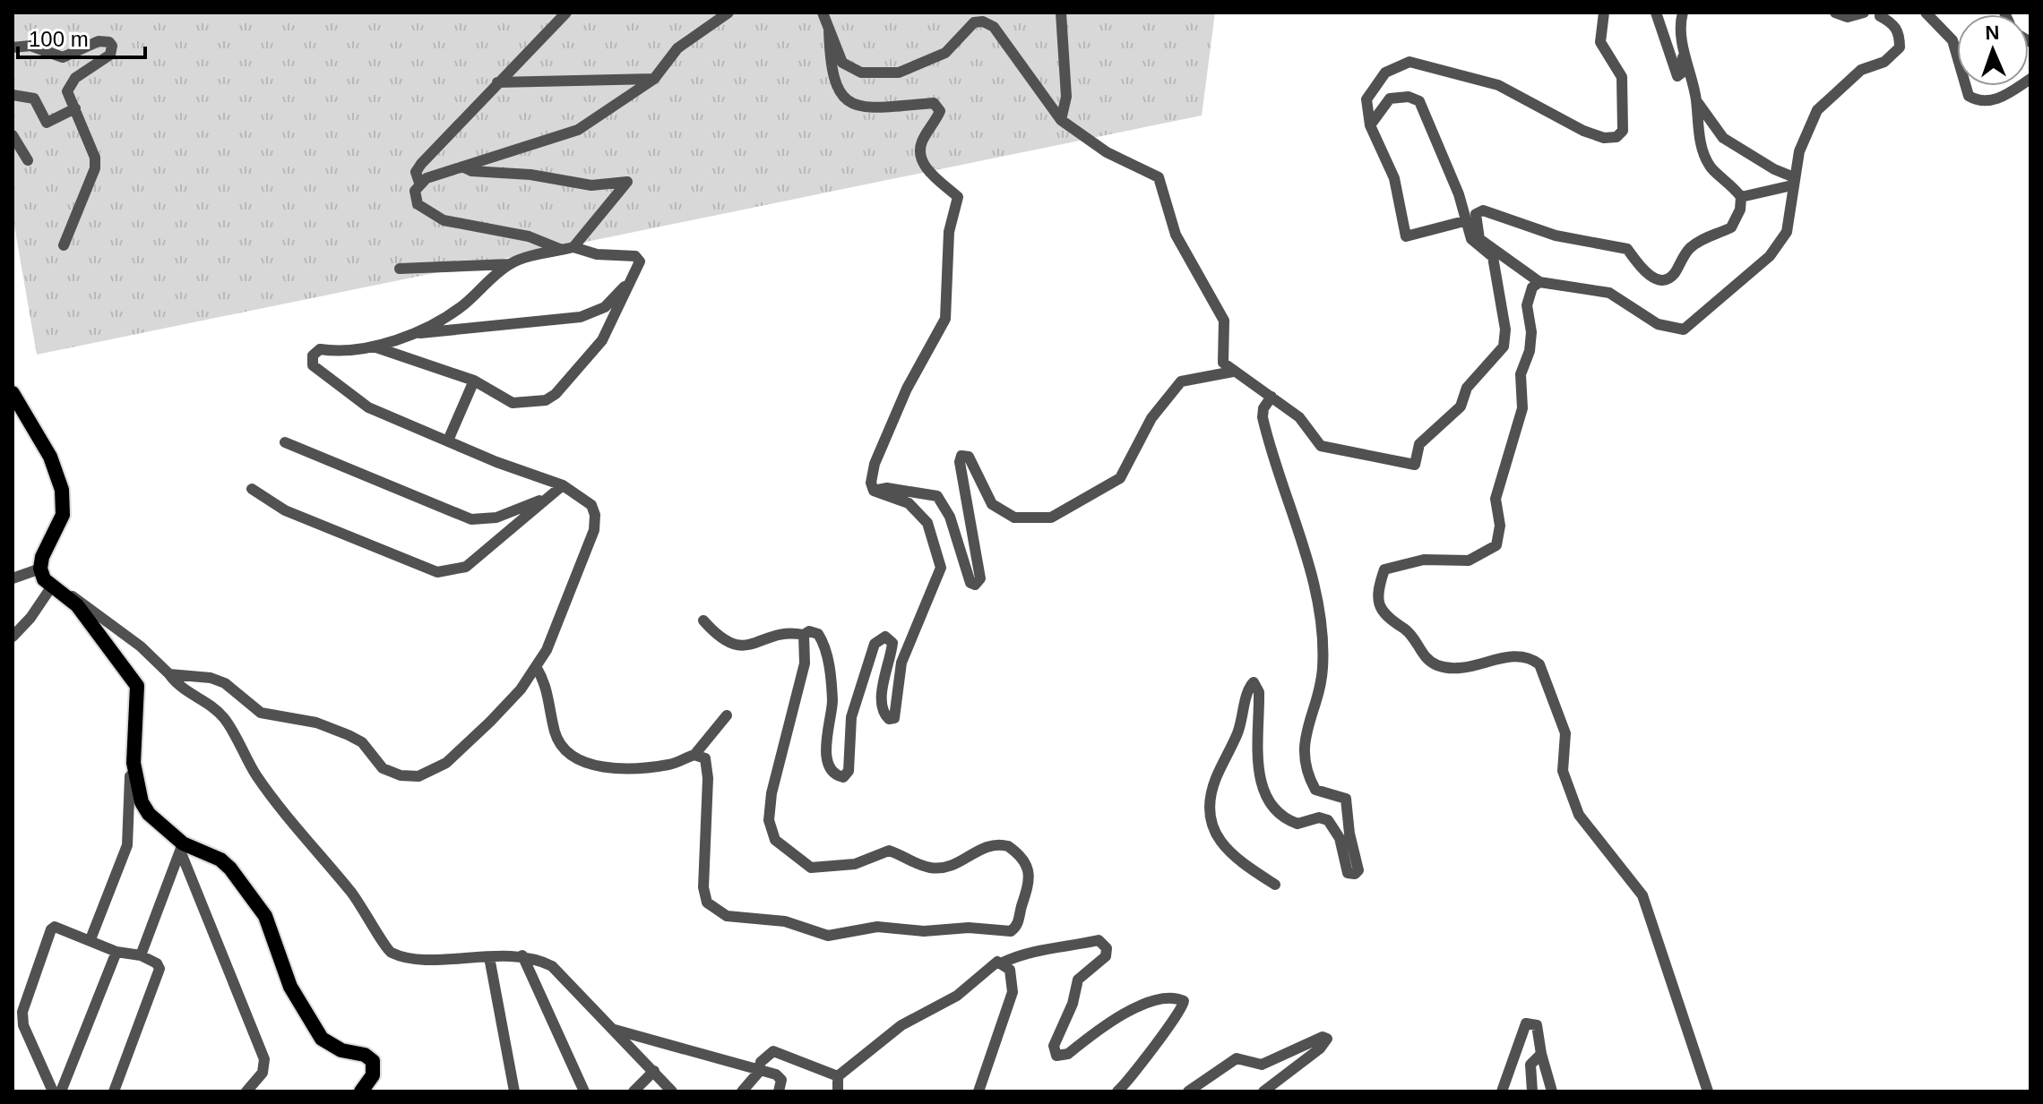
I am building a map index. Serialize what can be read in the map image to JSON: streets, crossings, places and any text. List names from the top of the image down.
{
  "scale_bar": "100 m",
  "north": "top"
}
